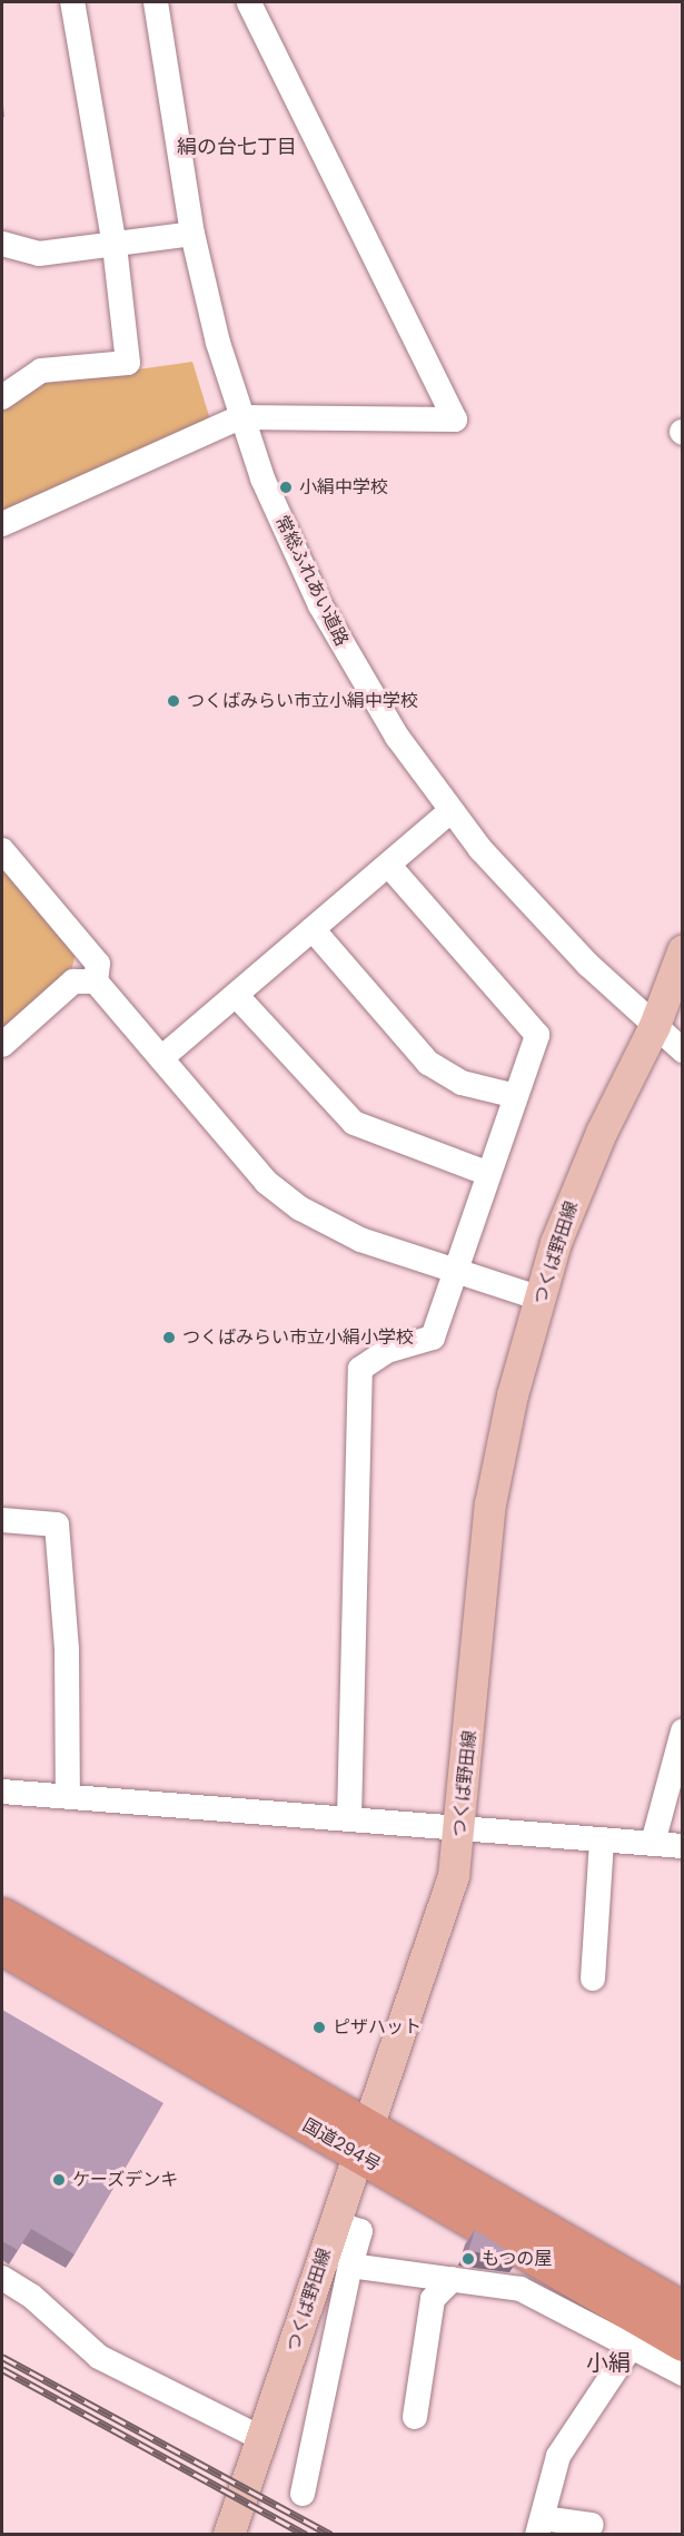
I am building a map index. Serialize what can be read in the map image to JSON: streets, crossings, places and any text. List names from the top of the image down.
{
  "streets": {
    "highway": ["国道294号"],
    "main road": ["つくば野田線"],
    "street": ["常総ふれあい道路"]
  },
  "crossings": [
    ["常総ふれあい道路", "つくば野田線"],
    ["つくば野田線", "国道294号"]
  ],
  "districts": ["絹の台七丁目", "小絹"],
  "places": [
    "小絹中学校",
    "つくばみらい市立小絹中学校",
    "つくばみらい市立小絹小学校",
    "ピザハット",
    "ケーズデンキ",
    "もつの屋"
  ]
}
